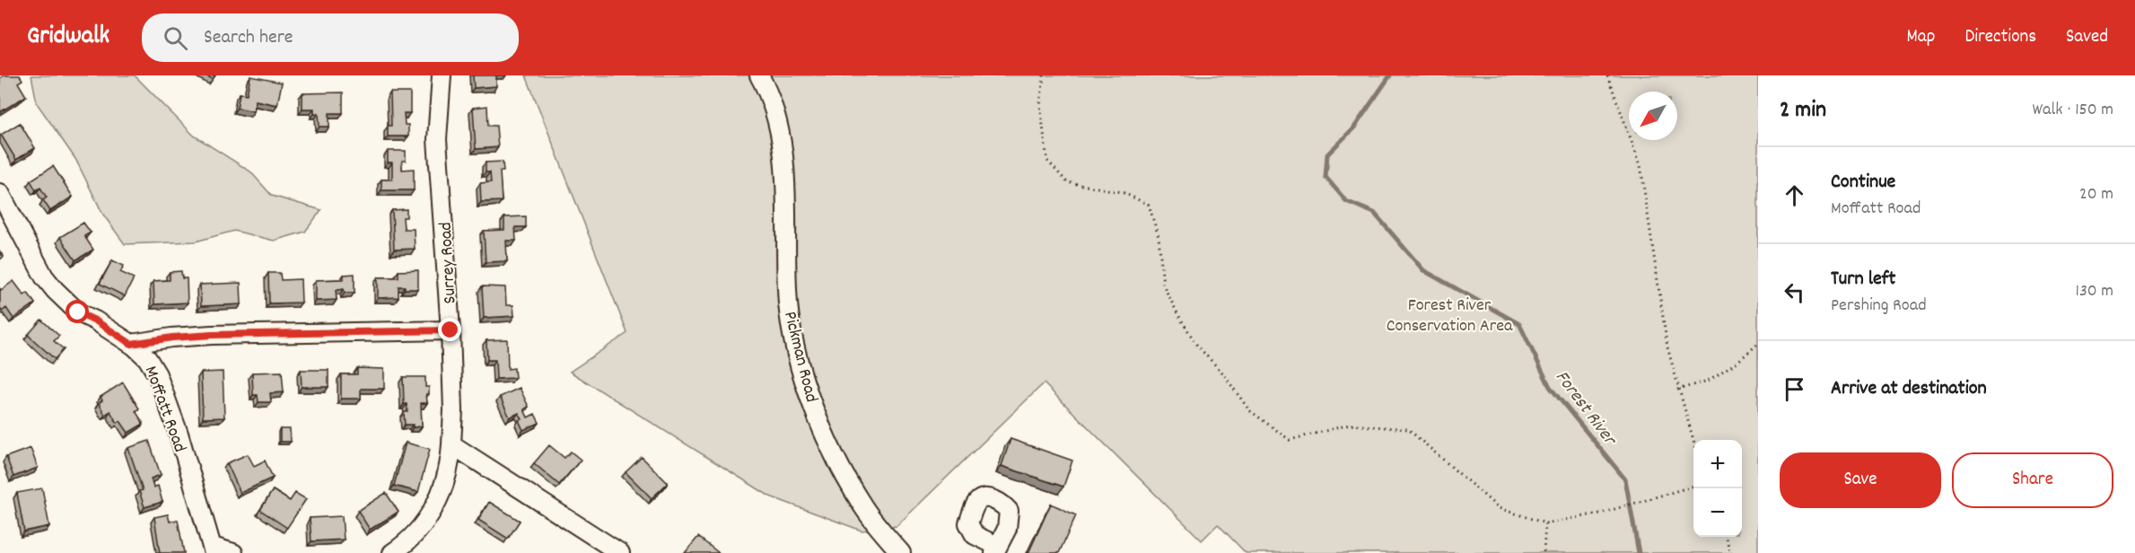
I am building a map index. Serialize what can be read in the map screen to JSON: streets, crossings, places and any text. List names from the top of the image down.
{
  "streets": {
    "street": ["Surrey Road", "Pickman Road", "Moffatt Road"]
  },
  "water": ["Forest River"],
  "parks": ["Forest River Conservation Area"],
  "north": "bottom left",
  "page": {
    "header": "Gridwalk",
    "search": "Search here",
    "nav": ["Map", "Directions", "Saved"],
    "heading": ["2 min", "Walk · 150 m"],
    "list": [
      ["Continue", "Moffatt Road", "20 m"],
      ["Turn left", "Pershing Road", "130 m"],
      "Arrive at destination"
    ],
    "buttons": ["Save", "Share"],
    "map_buttons": ["+", "−"]
  }
}
